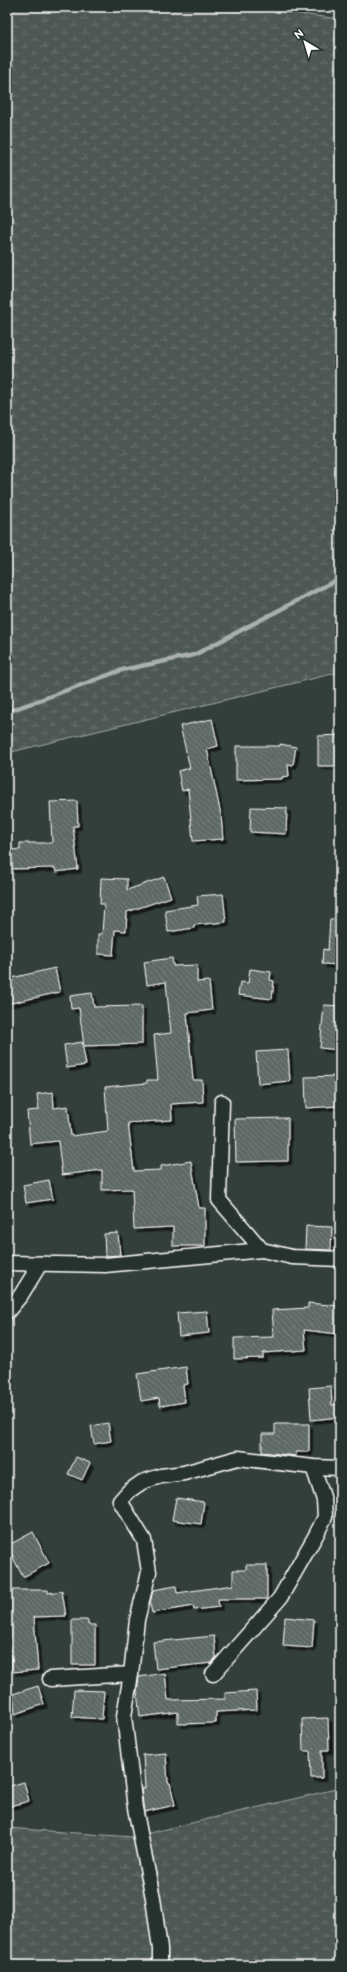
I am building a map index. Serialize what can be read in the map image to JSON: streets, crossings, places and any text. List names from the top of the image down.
{
  "north": "top left"
}
